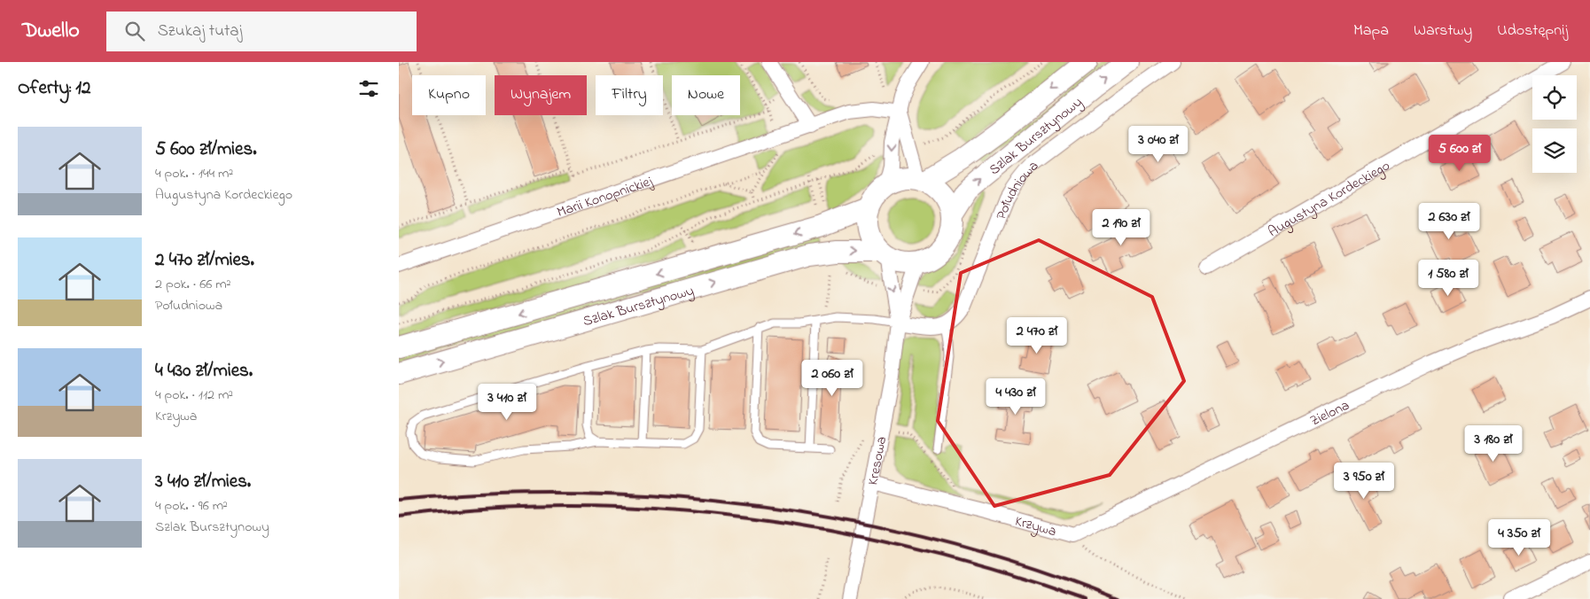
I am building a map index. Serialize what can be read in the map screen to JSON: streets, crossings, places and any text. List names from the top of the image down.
{
  "streets": {
    "main road": ["Szlak Bursztynowy"],
    "street": [
      "Południowa",
      "Marii Konopnickiej",
      "Augustyna Kordeckiego",
      "Zielona",
      "Kresowa",
      "Krzywa"
    ]
  },
  "crossings": [
    ["Zielona", "Krzywa"],
    ["Kresowa", "Krzywa"]
  ],
  "page": {
    "header": "Dwello",
    "search": "Szukaj tutaj",
    "nav": ["Mapa", "Warstwy", "Udostępnij"],
    "heading": "Oferty: 12",
    "chip": [
      "Kupno",
      "Wynajem",
      "Filtry",
      "Nowe"
    ],
    "list": [
      {
        "name": "5 600 zł/mies.",
        "note": "4 pok. · 144 m² · Augustyna Kordeckiego"
      },
      {
        "name": "2 470 zł/mies.",
        "note": "2 pok. · 66 m² · Południowa"
      },
      {
        "name": "4 430 zł/mies.",
        "note": "4 pok. · 112 m² · Krzywa"
      },
      {
        "name": "3 410 zł/mies.",
        "note": "4 pok. · 96 m² · Szlak Bursztynowy"
      }
    ],
    "price": [
      "3 040 zł",
      "5 600 zł",
      "2 630 zł",
      "2 190 zł",
      "1 580 zł",
      "2 470 zł",
      "2 060 zł",
      "4 430 zł",
      "3 410 zł",
      "3 180 zł",
      "3 950 zł",
      "4 350 zł"
    ]
  }
}
